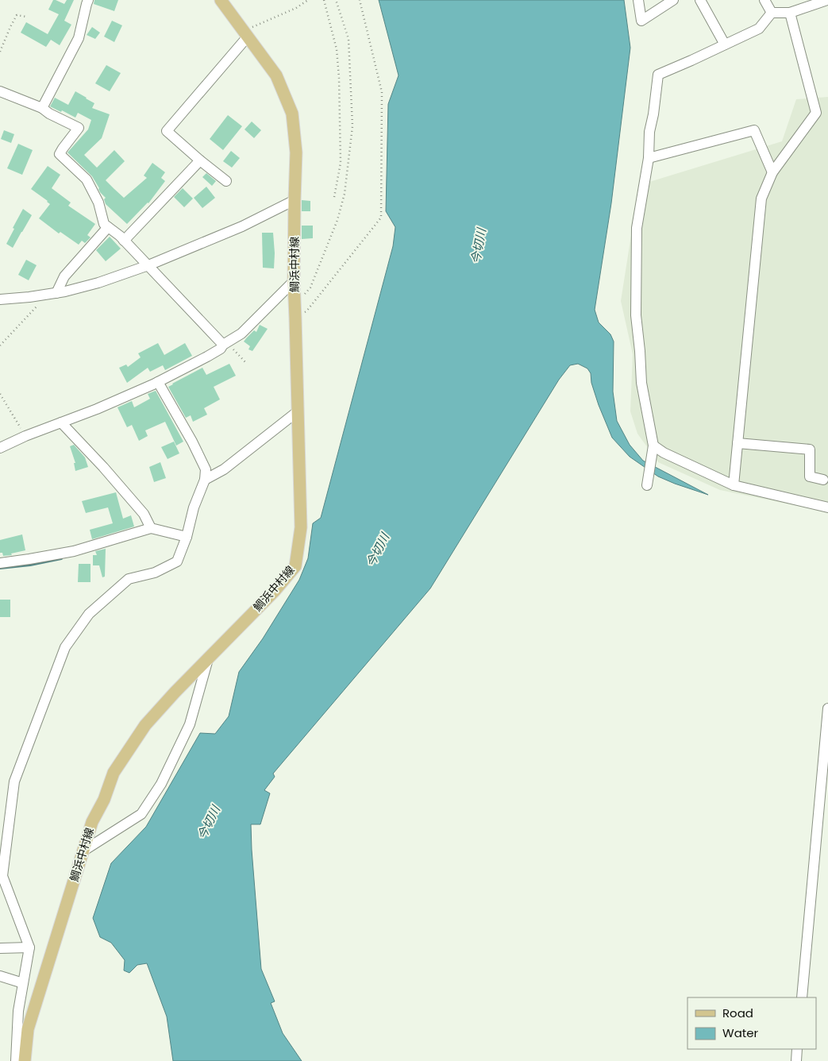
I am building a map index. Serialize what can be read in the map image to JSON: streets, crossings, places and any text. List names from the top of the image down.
{
  "streets": {
    "main road": ["鯛浜中村線"]
  },
  "water": ["今切川"],
  "legend": ["Road", "Water"]
}
